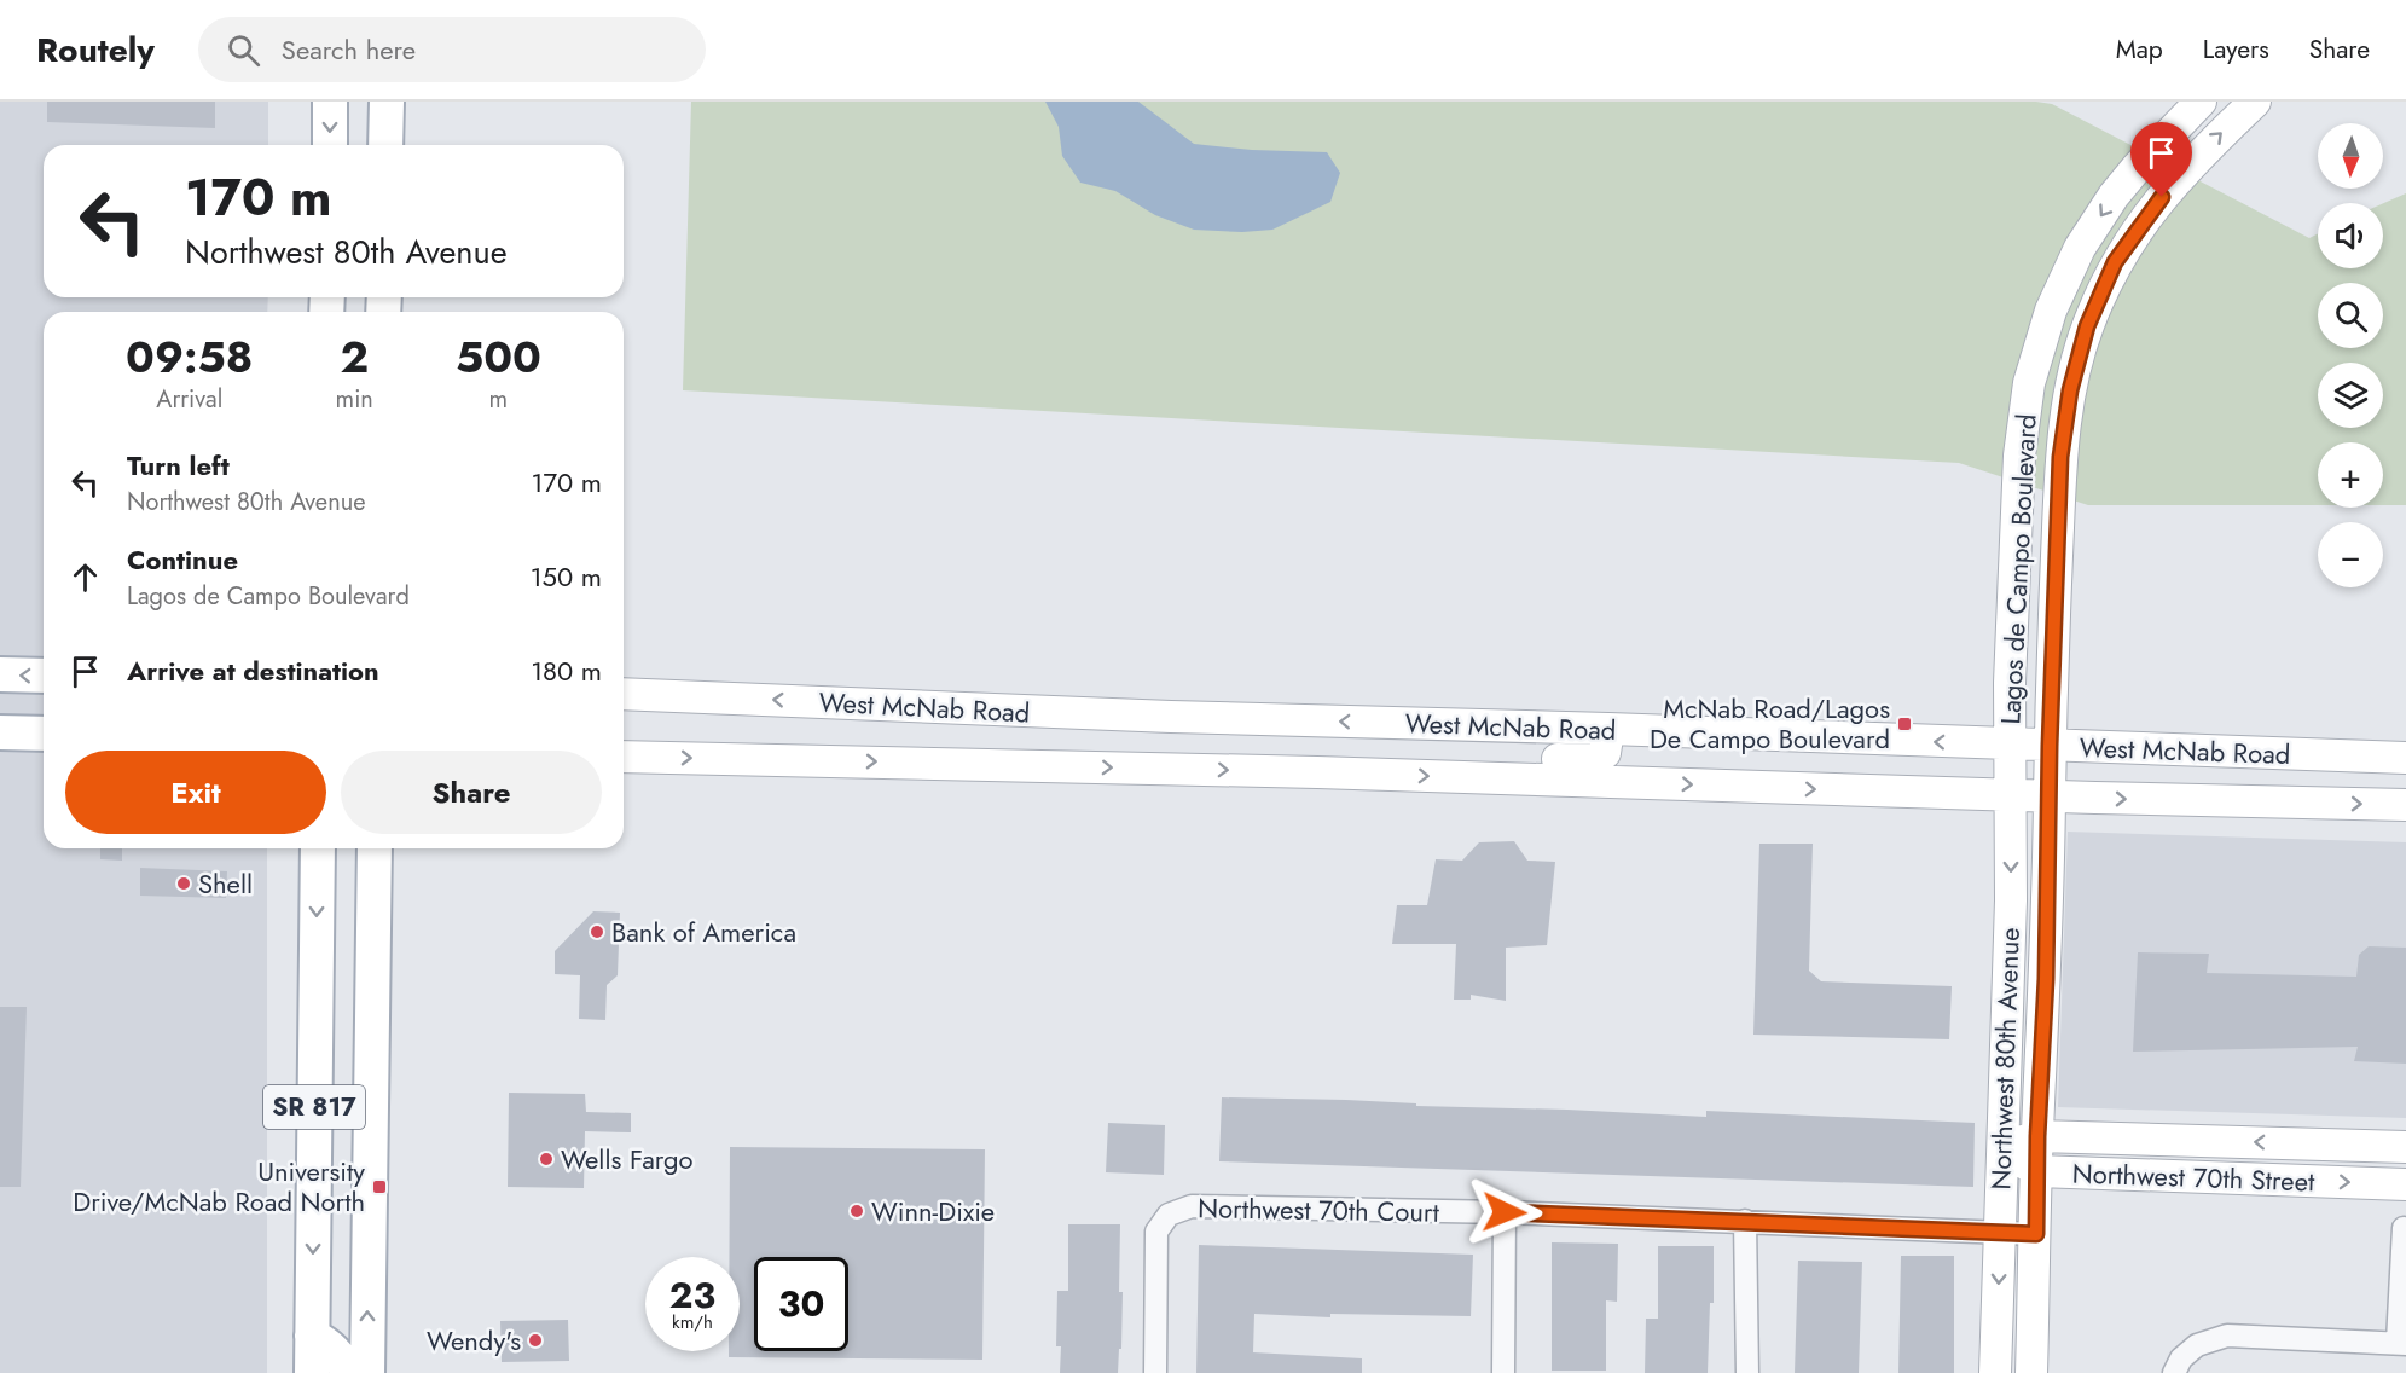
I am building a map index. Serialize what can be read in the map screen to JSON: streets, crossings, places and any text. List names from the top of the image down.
{
  "streets": {
    "main road": [
      "Lagos de Campo Boulevard",
      "West McNab Road",
      "Northwest 80th Avenue",
      "SR 817",
      "Northwest 70th Street"
    ],
    "street": ["Northwest 70th Court"]
  },
  "crossings": [
    ["Lagos de Campo Boulevard", "West McNab Road"],
    ["Lagos de Campo Boulevard", "Northwest 80th Avenue"],
    ["West McNab Road", "Northwest 80th Avenue"],
    ["Northwest 80th Avenue", "Northwest 70th Street"],
    ["Northwest 80th Avenue", "Northwest 70th Court"]
  ],
  "places": {
    "transit": ["McNab Road/Lagos De Campo Boulevard", "University Drive/McNab Road North"],
    "other": [
      "Shell",
      "Bank of America",
      "Wells Fargo",
      "Winn-Dixie",
      "Wendy's"
    ]
  },
  "north": "bottom",
  "page": {
    "header": "Routely",
    "search": "Search here",
    "nav": ["Map", "Layers", "Share"],
    "map_buttons": ["+", "−"],
    "turn": ["170 m", "Northwest 80th Avenue"],
    "eta": [
      "09:58",
      "Arrival",
      "2",
      "min",
      "500",
      "m"
    ],
    "list": [
      {
        "name": "Turn left",
        "note": "Northwest 80th Avenue",
        "value": "170 m"
      },
      {
        "name": "Continue",
        "note": "Lagos de Campo Boulevard",
        "value": "150 m"
      },
      {
        "name": "Arrive at destination",
        "value": "180 m"
      }
    ],
    "buttons": ["Exit", "Share"],
    "speed": "23 km/h",
    "limit": "30"
  }
}
